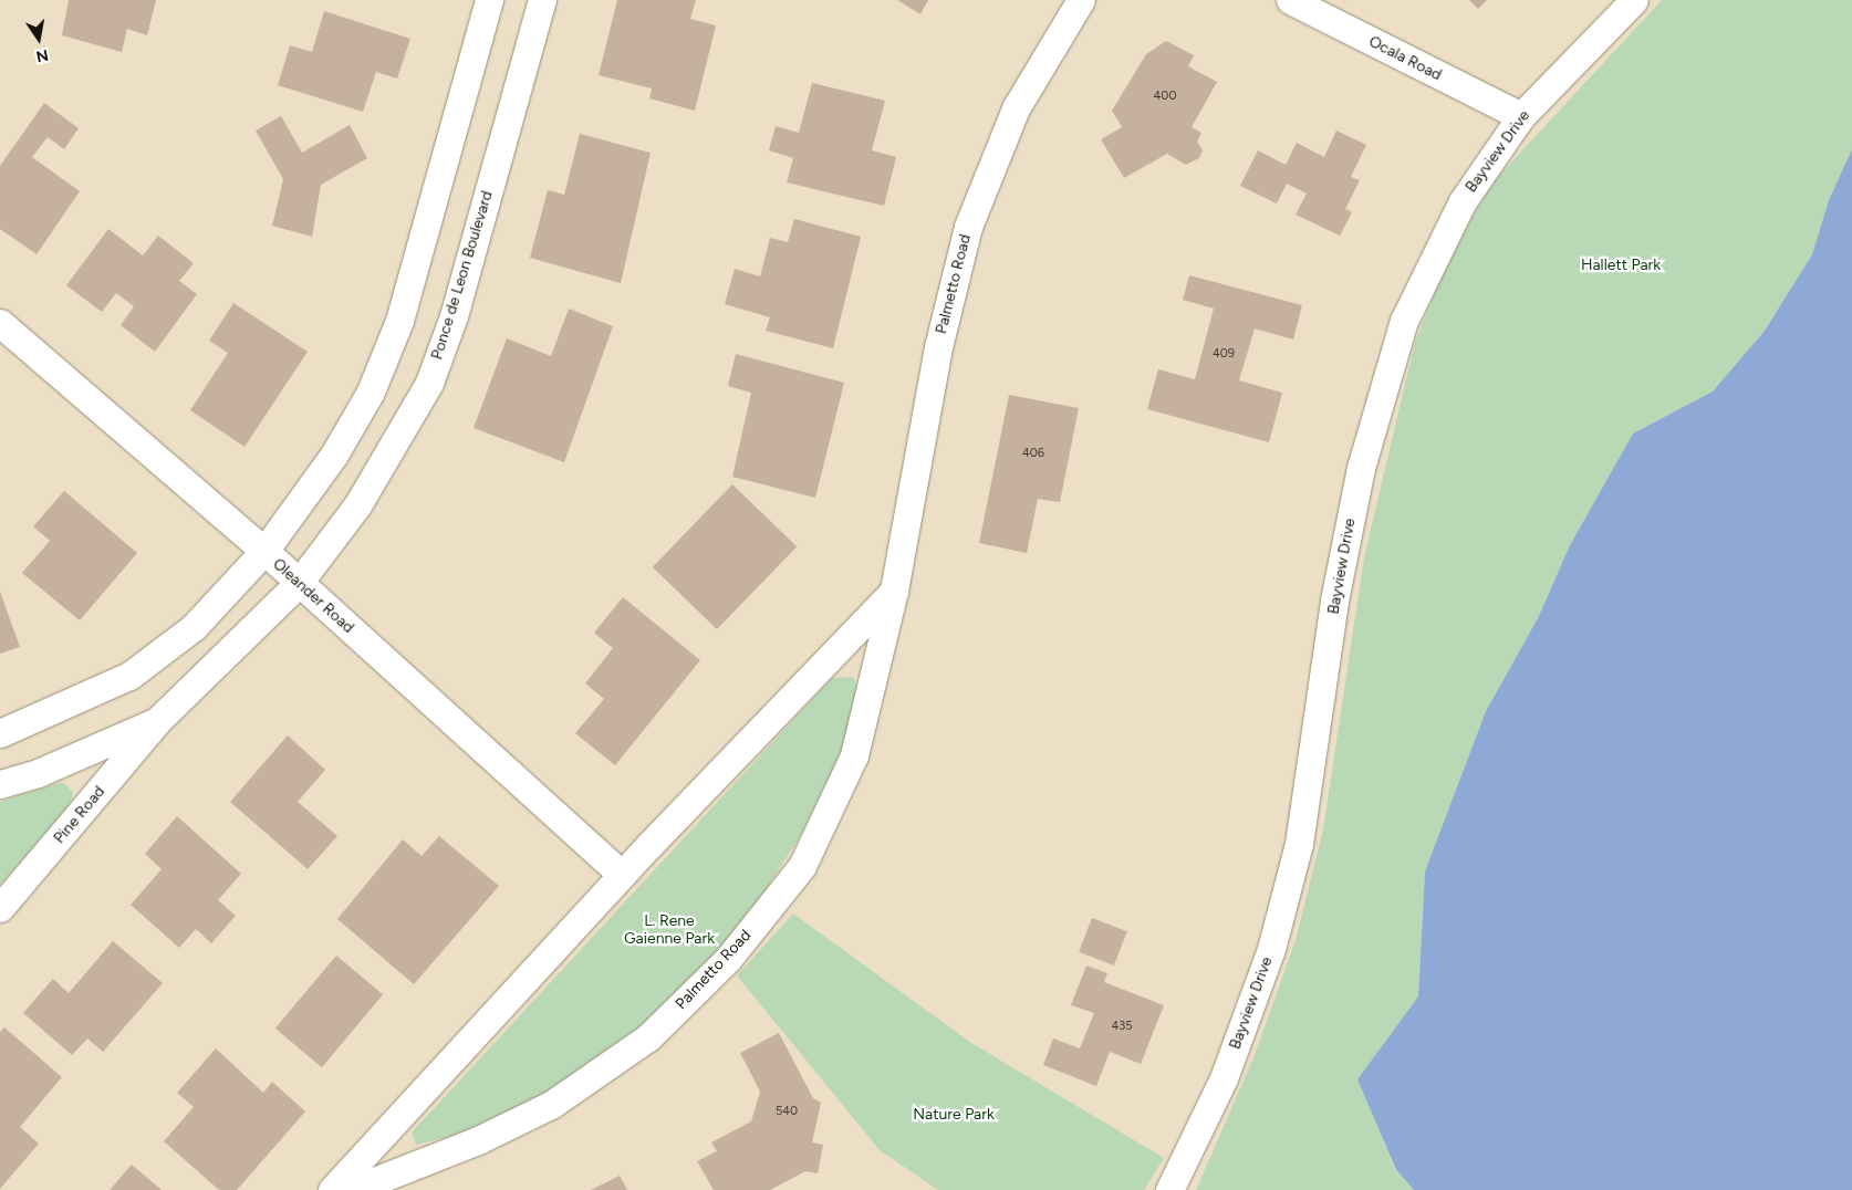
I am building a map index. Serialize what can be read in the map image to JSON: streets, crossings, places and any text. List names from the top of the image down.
{
  "streets": {
    "street": [
      "Ocala Road",
      "Bayview Drive",
      "Ponce de Leon Boulevard",
      "Palmetto Road",
      "Oleander Road",
      "Pine Road"
    ]
  },
  "crossings": [
    ["Ocala Road", "Bayview Drive"],
    ["Ponce de Leon Boulevard", "Oleander Road"],
    ["Ponce de Leon Boulevard", "Pine Road"]
  ],
  "parks": ["Hallett Park", "L. Rene Gaienne Park", "Nature Park"],
  "house_numbers": [
    "400",
    "409",
    "406",
    "435",
    "540"
  ],
  "north": "bottom"
}
